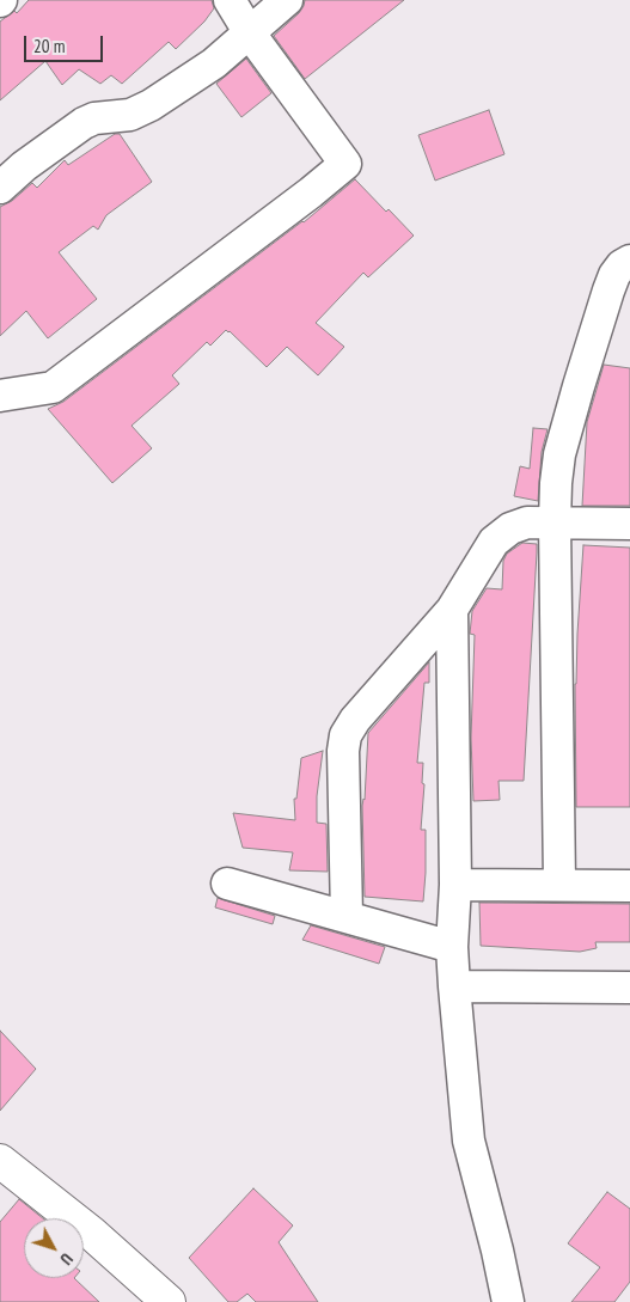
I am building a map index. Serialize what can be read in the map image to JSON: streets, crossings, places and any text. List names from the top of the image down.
{
  "scale_bar": "20 m",
  "north": "bottom right"
}
